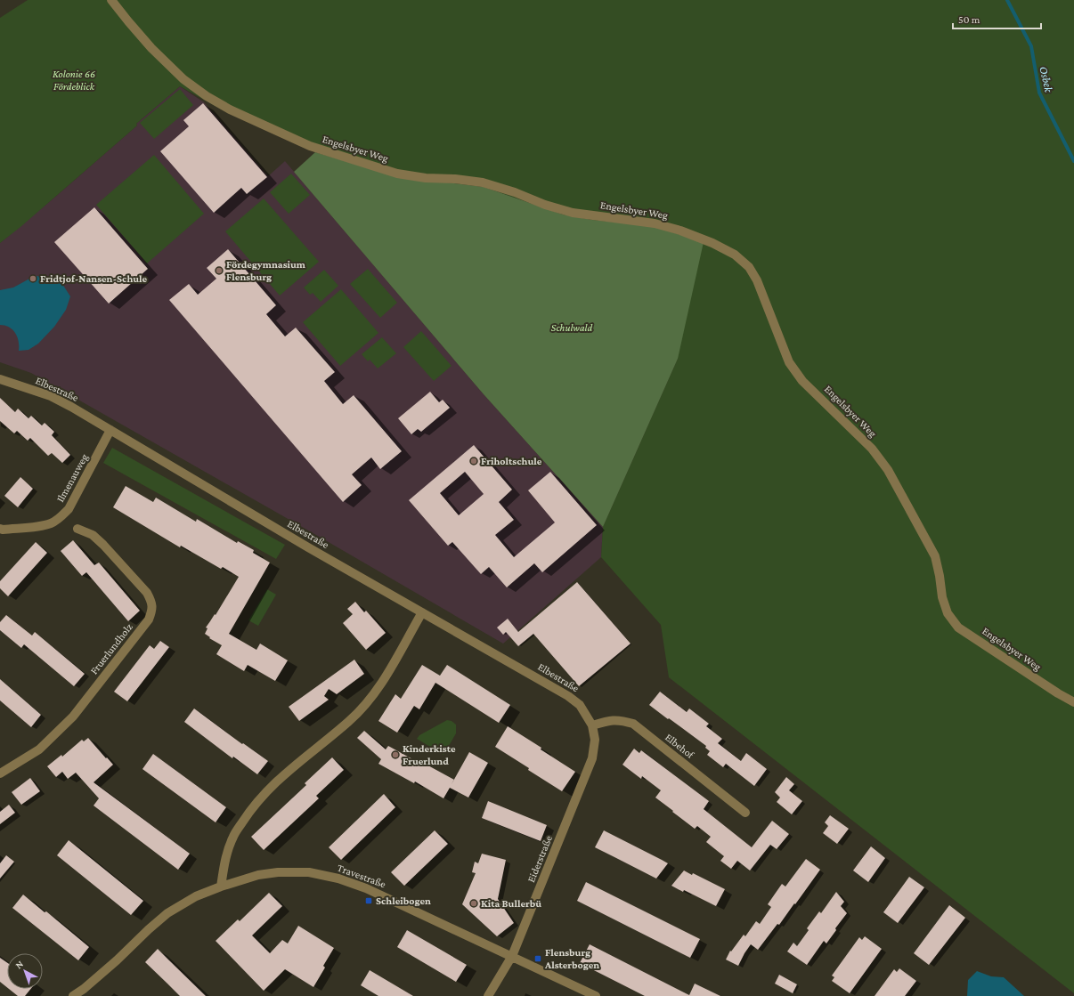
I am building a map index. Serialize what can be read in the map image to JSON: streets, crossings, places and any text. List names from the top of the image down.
{
  "streets": {
    "street": [
      "Engelsbyer Weg",
      "Elbestraße",
      "Ilmenauweg",
      "Fruerlundholz",
      "Elbehof",
      "Eiderstraße",
      "Travestraße"
    ]
  },
  "crossings": [
    ["Elbestraße", "Ilmenauweg"],
    ["Elbestraße", "Elbehof"],
    ["Elbestraße", "Eiderstraße"],
    ["Elbehof", "Eiderstraße"],
    ["Eiderstraße", "Travestraße"]
  ],
  "water": ["Osbek"],
  "parks": ["Kolonie 66 Fördeblick", "Schulwald"],
  "places": {
    "other": [
      "Fördegymnasium Flensburg",
      "Fridtjof-Nansen-Schule",
      "Friholtschule",
      "Kinderkiste Fruerlund",
      "Kita Bullerbü"
    ],
    "transit": ["Schleibogen", "Flensburg Alsterbogen"]
  },
  "scale_bar": "50 m",
  "north": "top left"
}
